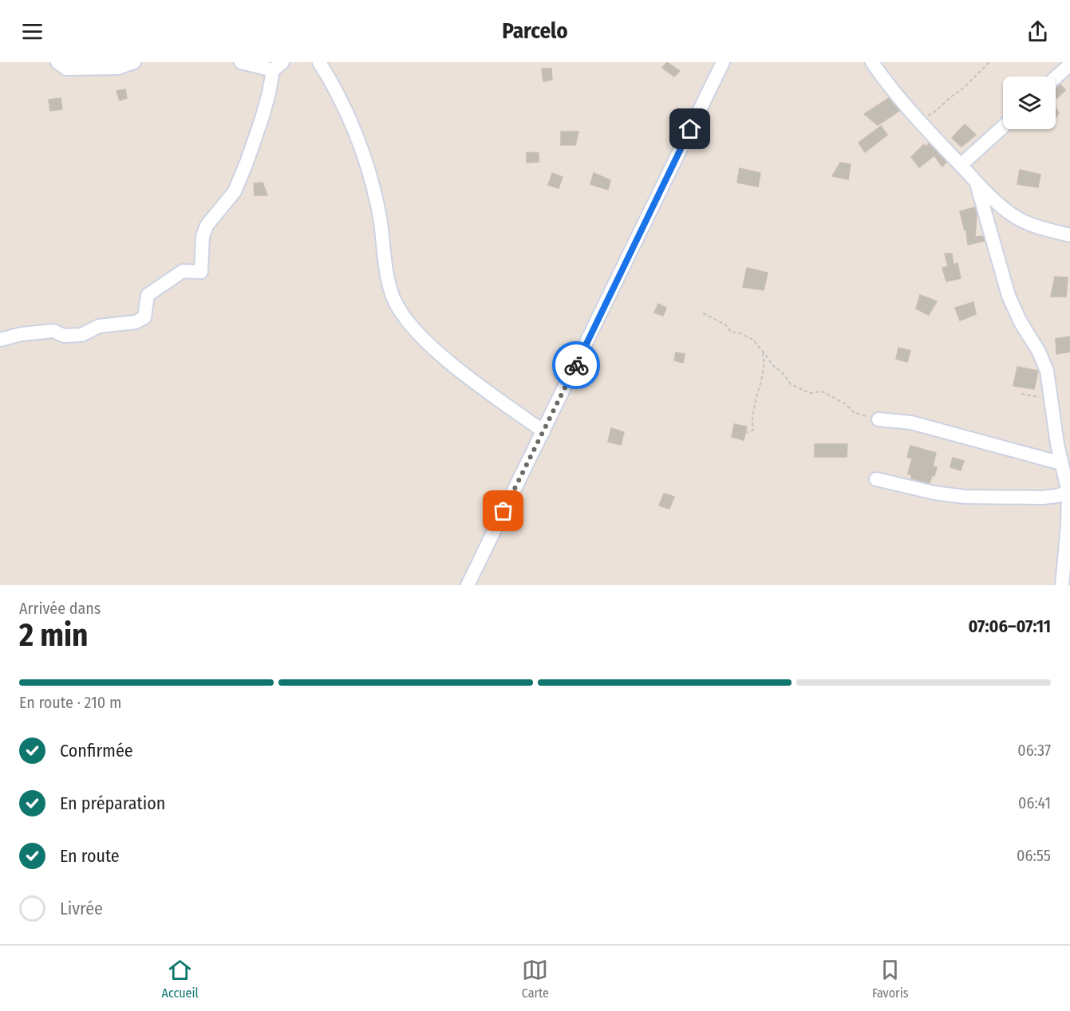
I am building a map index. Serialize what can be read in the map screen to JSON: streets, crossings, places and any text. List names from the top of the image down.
{
  "page": {
    "header": "Parcelo",
    "heading": ["2 min", "Arrivée dans", "07:06–07:11"],
    "bar": "En route · 210 m",
    "list": [
      ["Confirmée", "06:37"],
      ["En préparation", "06:41"],
      ["En route", "06:55"],
      "Livrée"
    ],
    "tabs": ["Accueil", "Carte", "Favoris"]
  }
}
